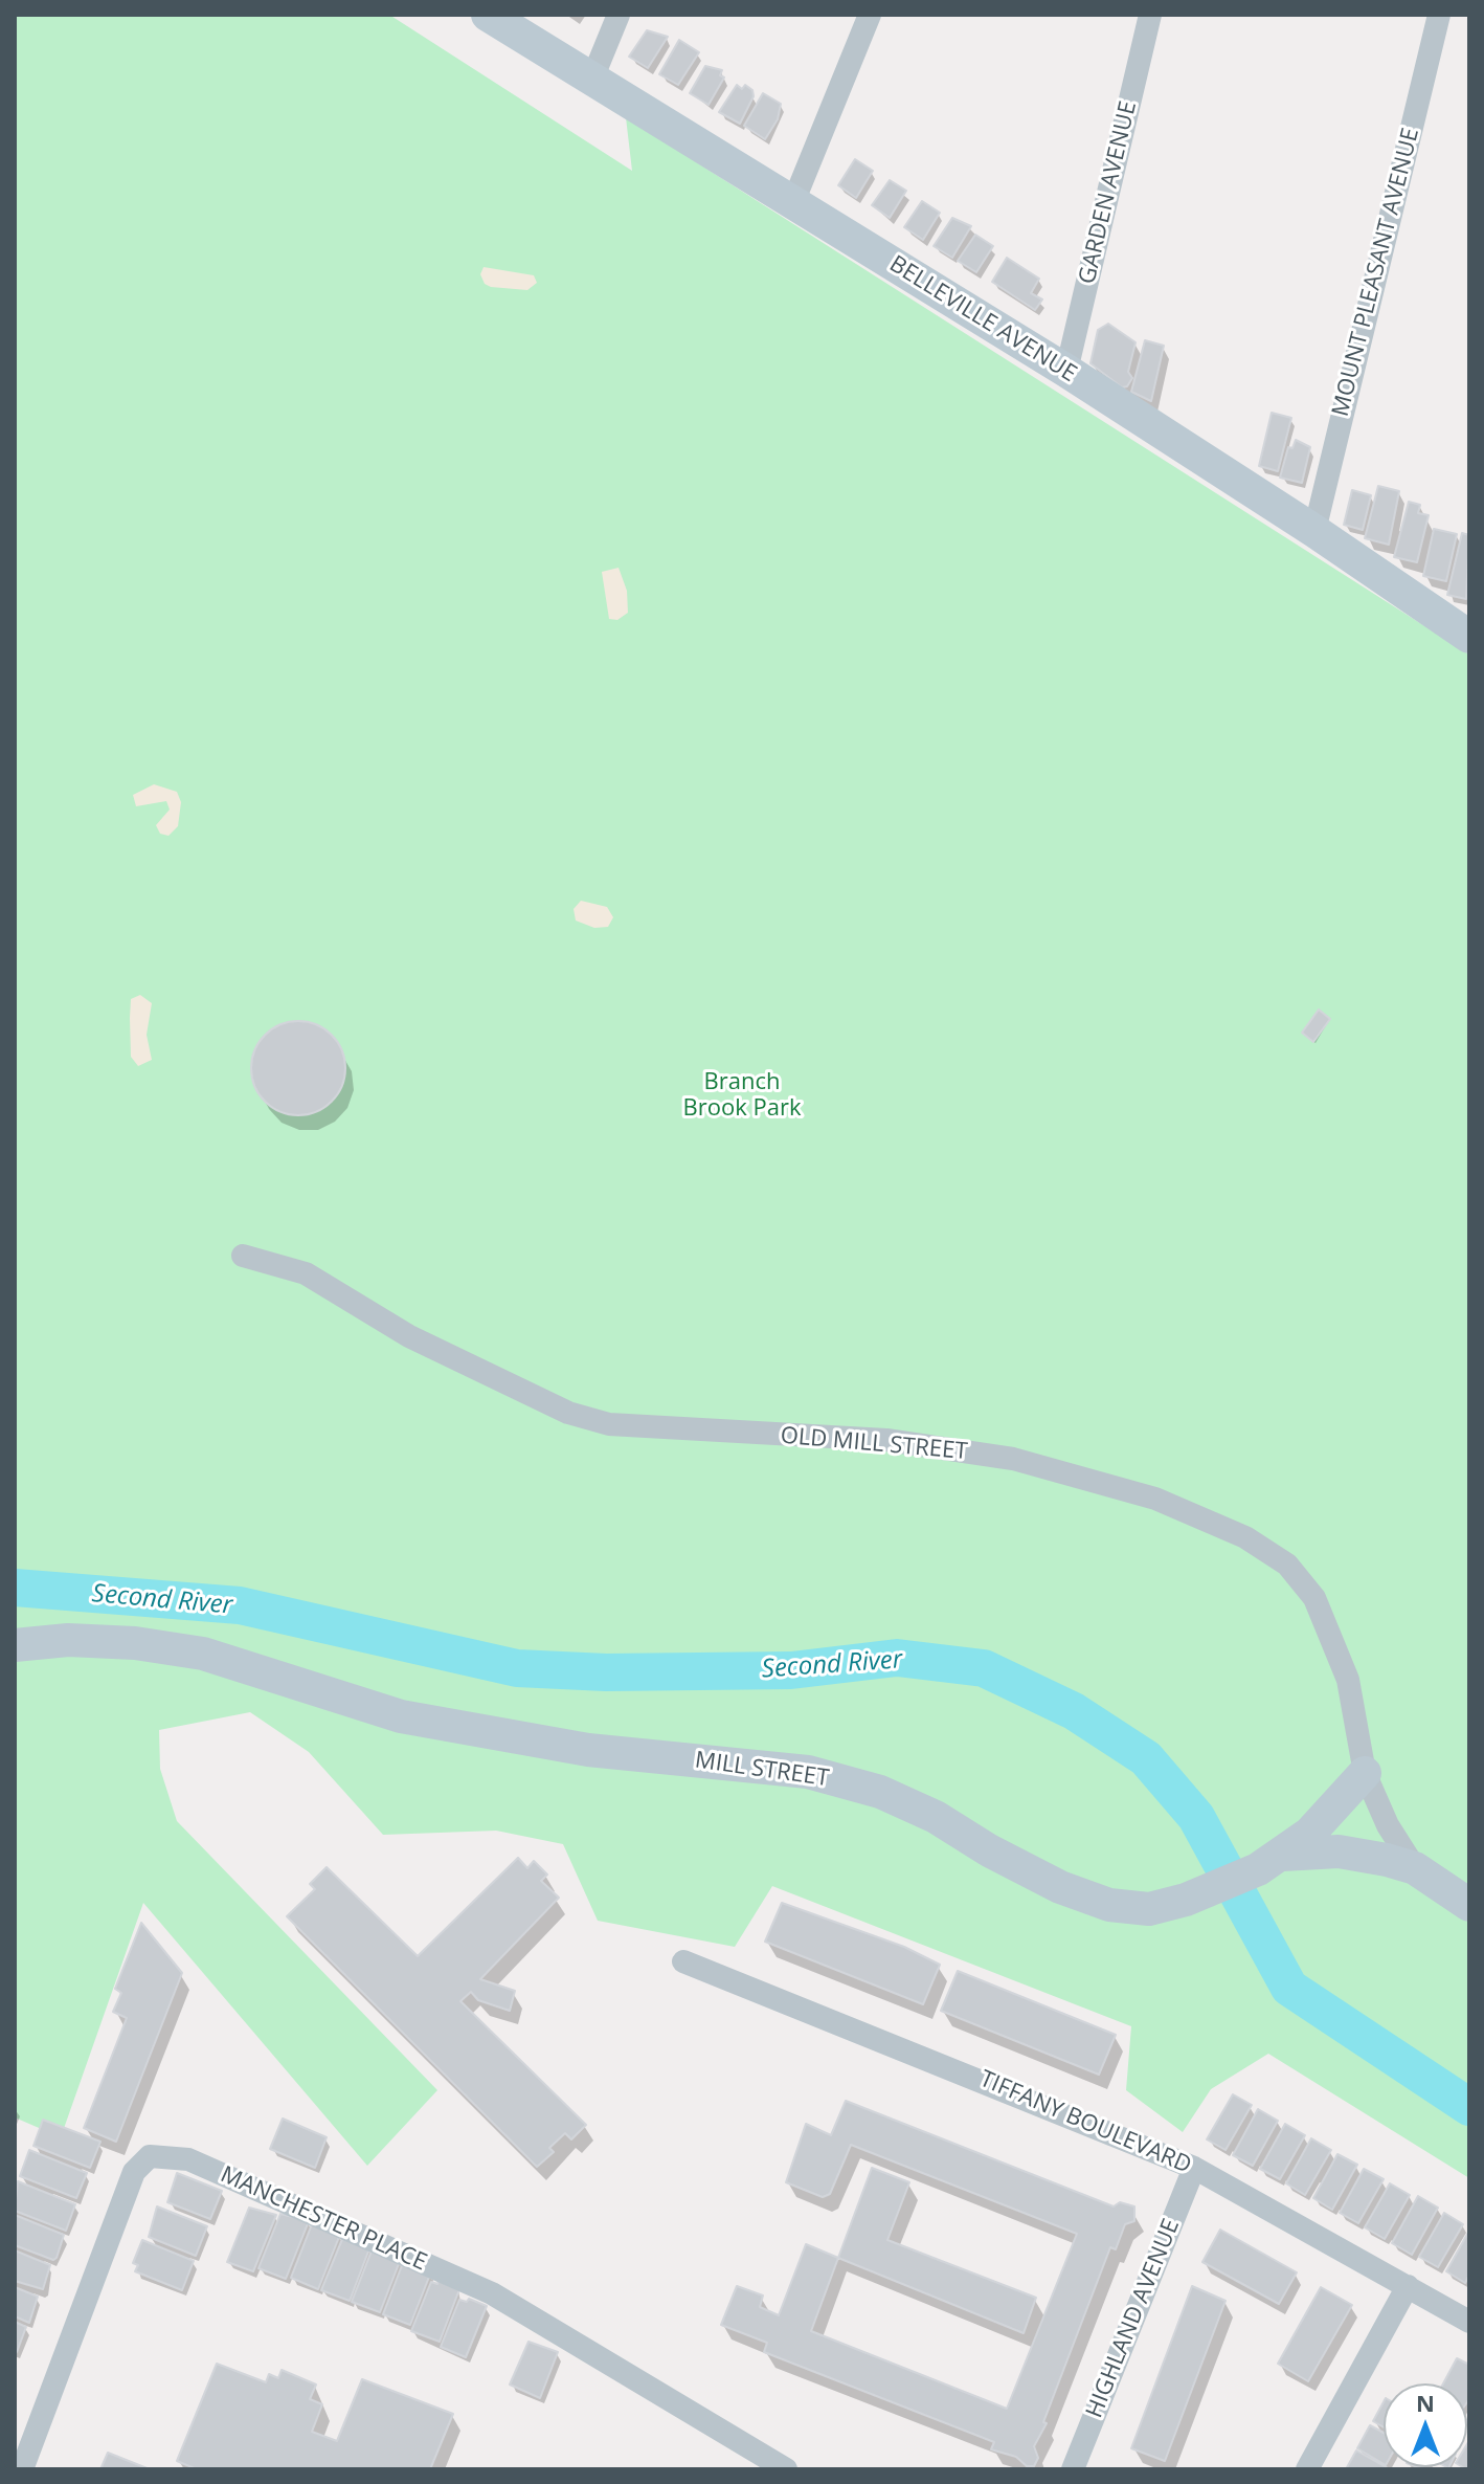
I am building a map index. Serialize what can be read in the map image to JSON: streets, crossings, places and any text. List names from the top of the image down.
{
  "streets": {
    "street": [
      "GARDEN AVENUE",
      "MOUNT PLEASANT AVENUE",
      "BELLEVILLE AVENUE",
      "OLD MILL STREET",
      "MILL STREET",
      "TIFFANY BOULEVARD",
      "MANCHESTER PLACE",
      "HIGHLAND AVENUE"
    ]
  },
  "crossings": [
    ["GARDEN AVENUE", "BELLEVILLE AVENUE"],
    ["MOUNT PLEASANT AVENUE", "BELLEVILLE AVENUE"],
    ["OLD MILL STREET", "MILL STREET"],
    ["TIFFANY BOULEVARD", "HIGHLAND AVENUE"]
  ],
  "water": ["Second River"],
  "parks": ["Branch Brook Park"],
  "north": "top"
}
